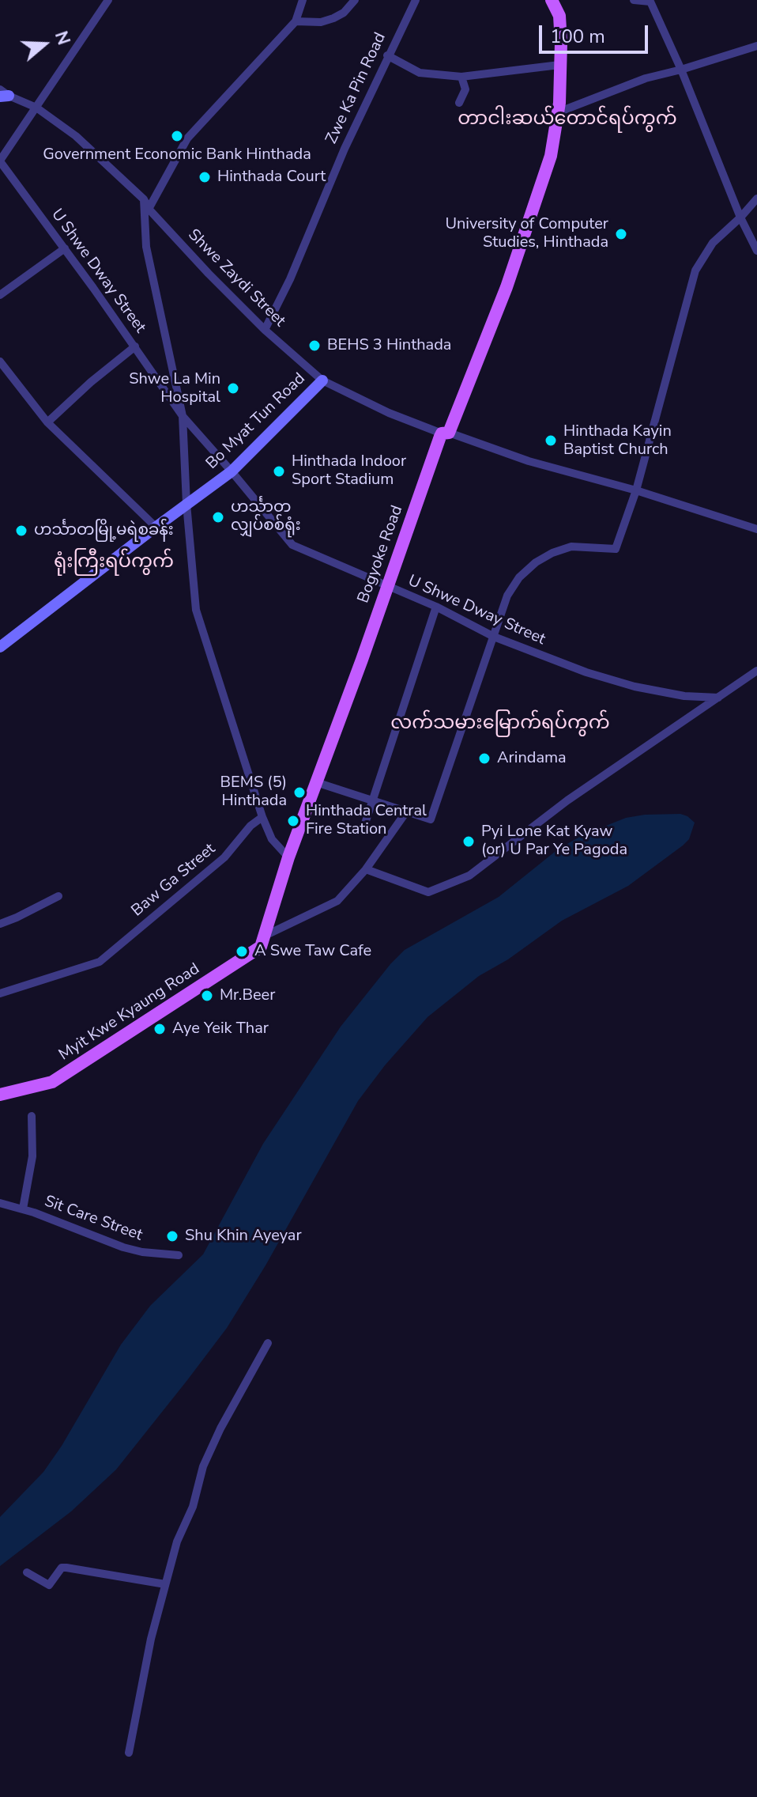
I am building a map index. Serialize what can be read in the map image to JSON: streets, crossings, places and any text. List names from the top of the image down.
{
  "streets": {
    "main road": ["Bogyoke Road", "Myit Kwe Kyaung Road"],
    "street": [
      "Zwe Ka Pin Road",
      "U Shwe Dway Street",
      "Shwe Zaydi Street",
      "Bo Myat Tun Road",
      "Baw Ga Street",
      "Sit Care Street"
    ]
  },
  "crossings": [
    ["Zwe Ka Pin Road", "Shwe Zaydi Street"],
    ["U Shwe Dway Street", "Bo Myat Tun Road"],
    ["U Shwe Dway Street", "Bogyoke Road"],
    ["Shwe Zaydi Street", "Bo Myat Tun Road"],
    ["Shwe Zaydi Street", "Bogyoke Road"],
    ["Bogyoke Road", "Myit Kwe Kyaung Road"]
  ],
  "districts": ["တာငါးဆယ်တောင်ရပ်ကွက်", "ရုံးကြီးရပ်ကွက်", "လက်သမားမြောက်ရပ်ကွက်"],
  "places": [
    "Government Economic Bank Hinthada",
    "Hinthada Court",
    "University of Computer Studies, Hinthada",
    "BEHS 3 Hinthada",
    "Shwe La Min Hospital",
    "Hinthada Kayin Baptist Church",
    "Hinthada Indoor Sport Stadium",
    "ဟင်္သာတ လျှပ်စစ်ရုံး",
    "ဟင်္သာတမြို့မရဲစခန်း",
    "Arindama",
    "BEMS (5) Hinthada",
    "Hinthada Central Fire Station",
    "Pyi Lone Kat Kyaw (or) U Par Ye Pagoda",
    "A Swe Taw Cafe",
    "Mr.Beer",
    "Aye Yeik Thar",
    "Shu Khin Ayeyar"
  ],
  "scale_bar": "100 m",
  "north": "right"
}
